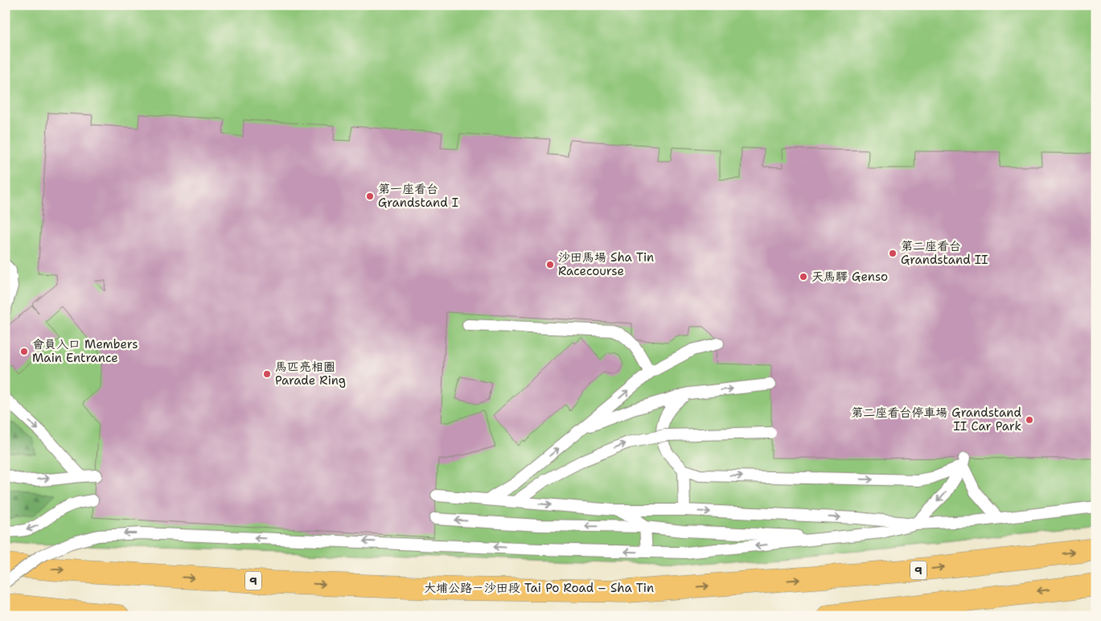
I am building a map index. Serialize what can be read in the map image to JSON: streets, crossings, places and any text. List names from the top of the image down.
{
  "streets": {
    "highway": ["9", "大埔公路－沙田段 Tai Po Road – Sha Tin"]
  },
  "places": [
    "第一座看台 Grandstand I",
    "第二座看台 Grandstand II",
    "沙田馬場 Sha Tin Racecourse",
    "天馬驛 Genso",
    "會員入口 Members Main Entrance",
    "馬匹亮相圈 Parade Ring",
    "第二座看台停車場 Grandstand II Car Park"
  ]
}
